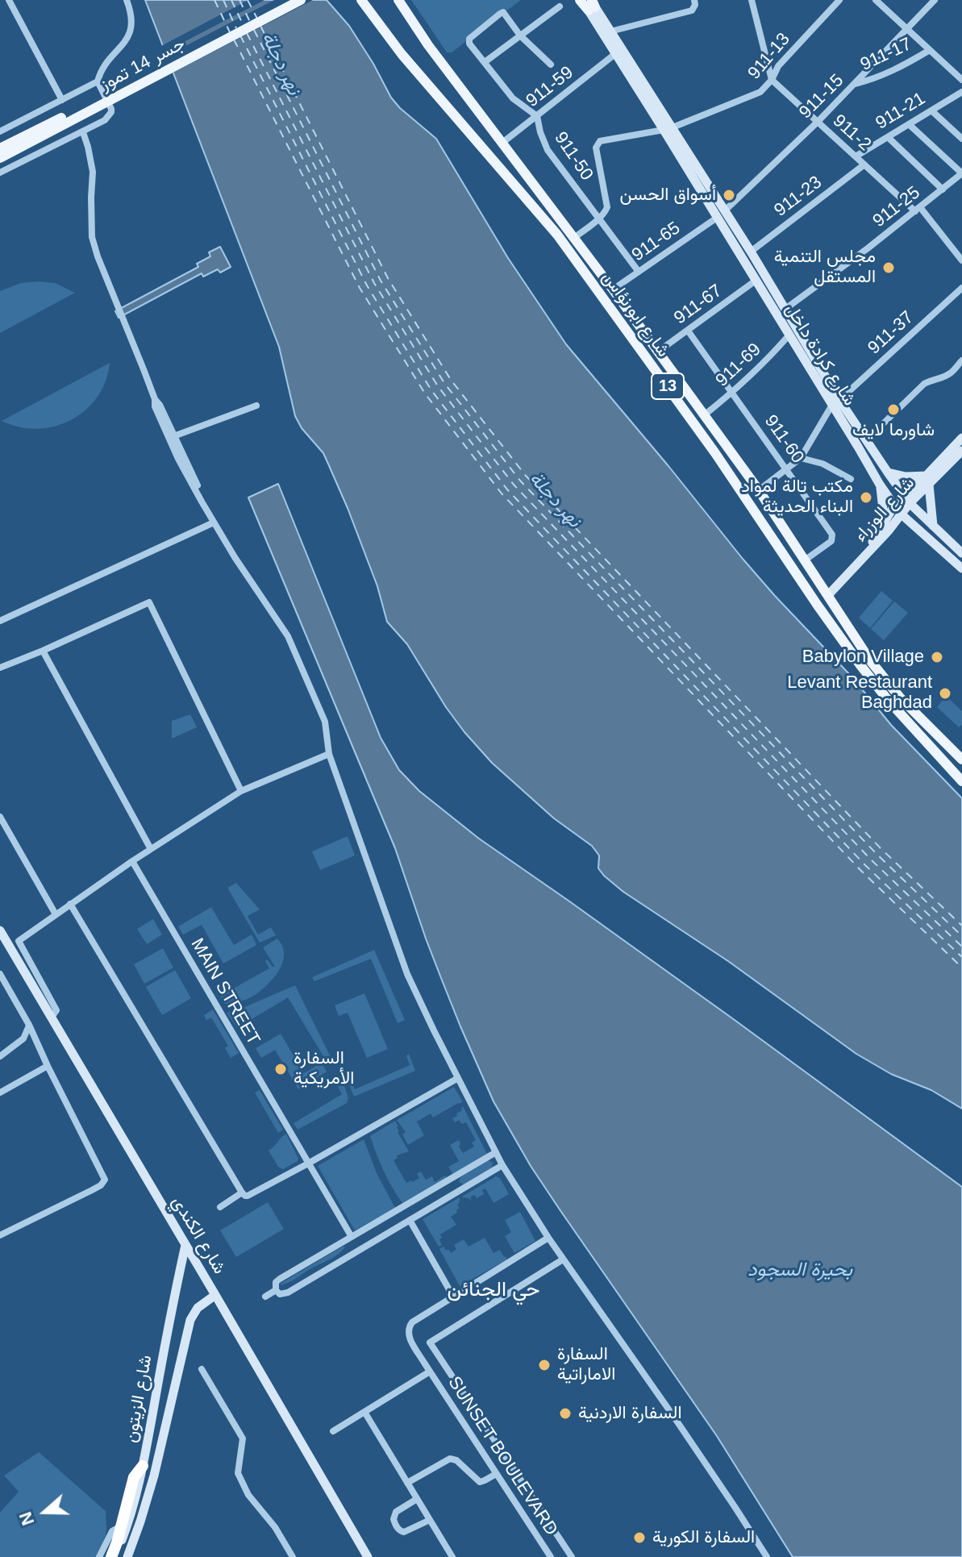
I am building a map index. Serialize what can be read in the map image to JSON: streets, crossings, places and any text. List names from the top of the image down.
{
  "streets": {
    "main road": [
      "جسر 14 تموز",
      "شارع ابو نؤاس",
      "شارع كرادة داخل",
      "13",
      "شارع الوزراء",
      "شارع الكندي",
      "شارع الزيتون"
    ],
    "street": [
      "911-17",
      "911-13",
      "911-59",
      "911-15",
      "911-21",
      "911-2",
      "911-50",
      "911-23",
      "911-25",
      "911-65",
      "911-67",
      "911-37",
      "911-69",
      "911-60",
      "MAIN STREET",
      "SUNSET BOULEVARD"
    ]
  },
  "crossings": [
    ["911-17", "911-15"],
    ["911-13", "911-2"],
    ["911-13", "911-50"],
    ["911-13", "شارع كرادة داخل"],
    ["911-59", "911-50"],
    ["911-59", "شارع ابو نؤاس"],
    ["911-59", "شارع كرادة داخل"],
    ["911-15", "911-2"],
    ["911-15", "شارع كرادة داخل"],
    ["911-21", "911-2"],
    ["911-2", "911-23"],
    ["911-2", "911-25"],
    ["911-50", "911-65"],
    ["911-23", "شارع كرادة داخل"],
    ["911-25", "شارع كرادة داخل"],
    ["911-65", "شارع ابو نؤاس"],
    ["911-65", "شارع كرادة داخل"],
    ["911-67", "شارع ابو نؤاس"],
    ["911-67", "شارع كرادة داخل"],
    ["911-67", "911-60"],
    ["شارع ابو نؤاس", "911-37"],
    ["شارع ابو نؤاس", "911-69"],
    ["شارع ابو نؤاس", "911-60"],
    ["شارع ابو نؤاس", "شارع الوزراء"],
    ["911-37", "شارع كرادة داخل"],
    ["911-37", "911-60"],
    ["شارع كرادة داخل", "911-69"],
    ["شارع كرادة داخل", "شارع الوزراء"],
    ["911-69", "911-60"],
    ["شارع الكندي", "شارع الزيتون"]
  ],
  "districts": ["حي الجنائن"],
  "water": ["نهر دجلة", "بحيرة السجود"],
  "places": [
    "أسواق الحسن",
    "مجلس التنمية المستقل",
    "شاورما لايف",
    "مكتب تالة لمواد البناء الحديثة",
    "Babylon Village",
    "Levant Restaurant Baghdad",
    "السفارة الأمريكية",
    "السفارة الاماراتية",
    "السفارة الاردنية",
    "السفارة الكورية"
  ],
  "north": "left"
}
